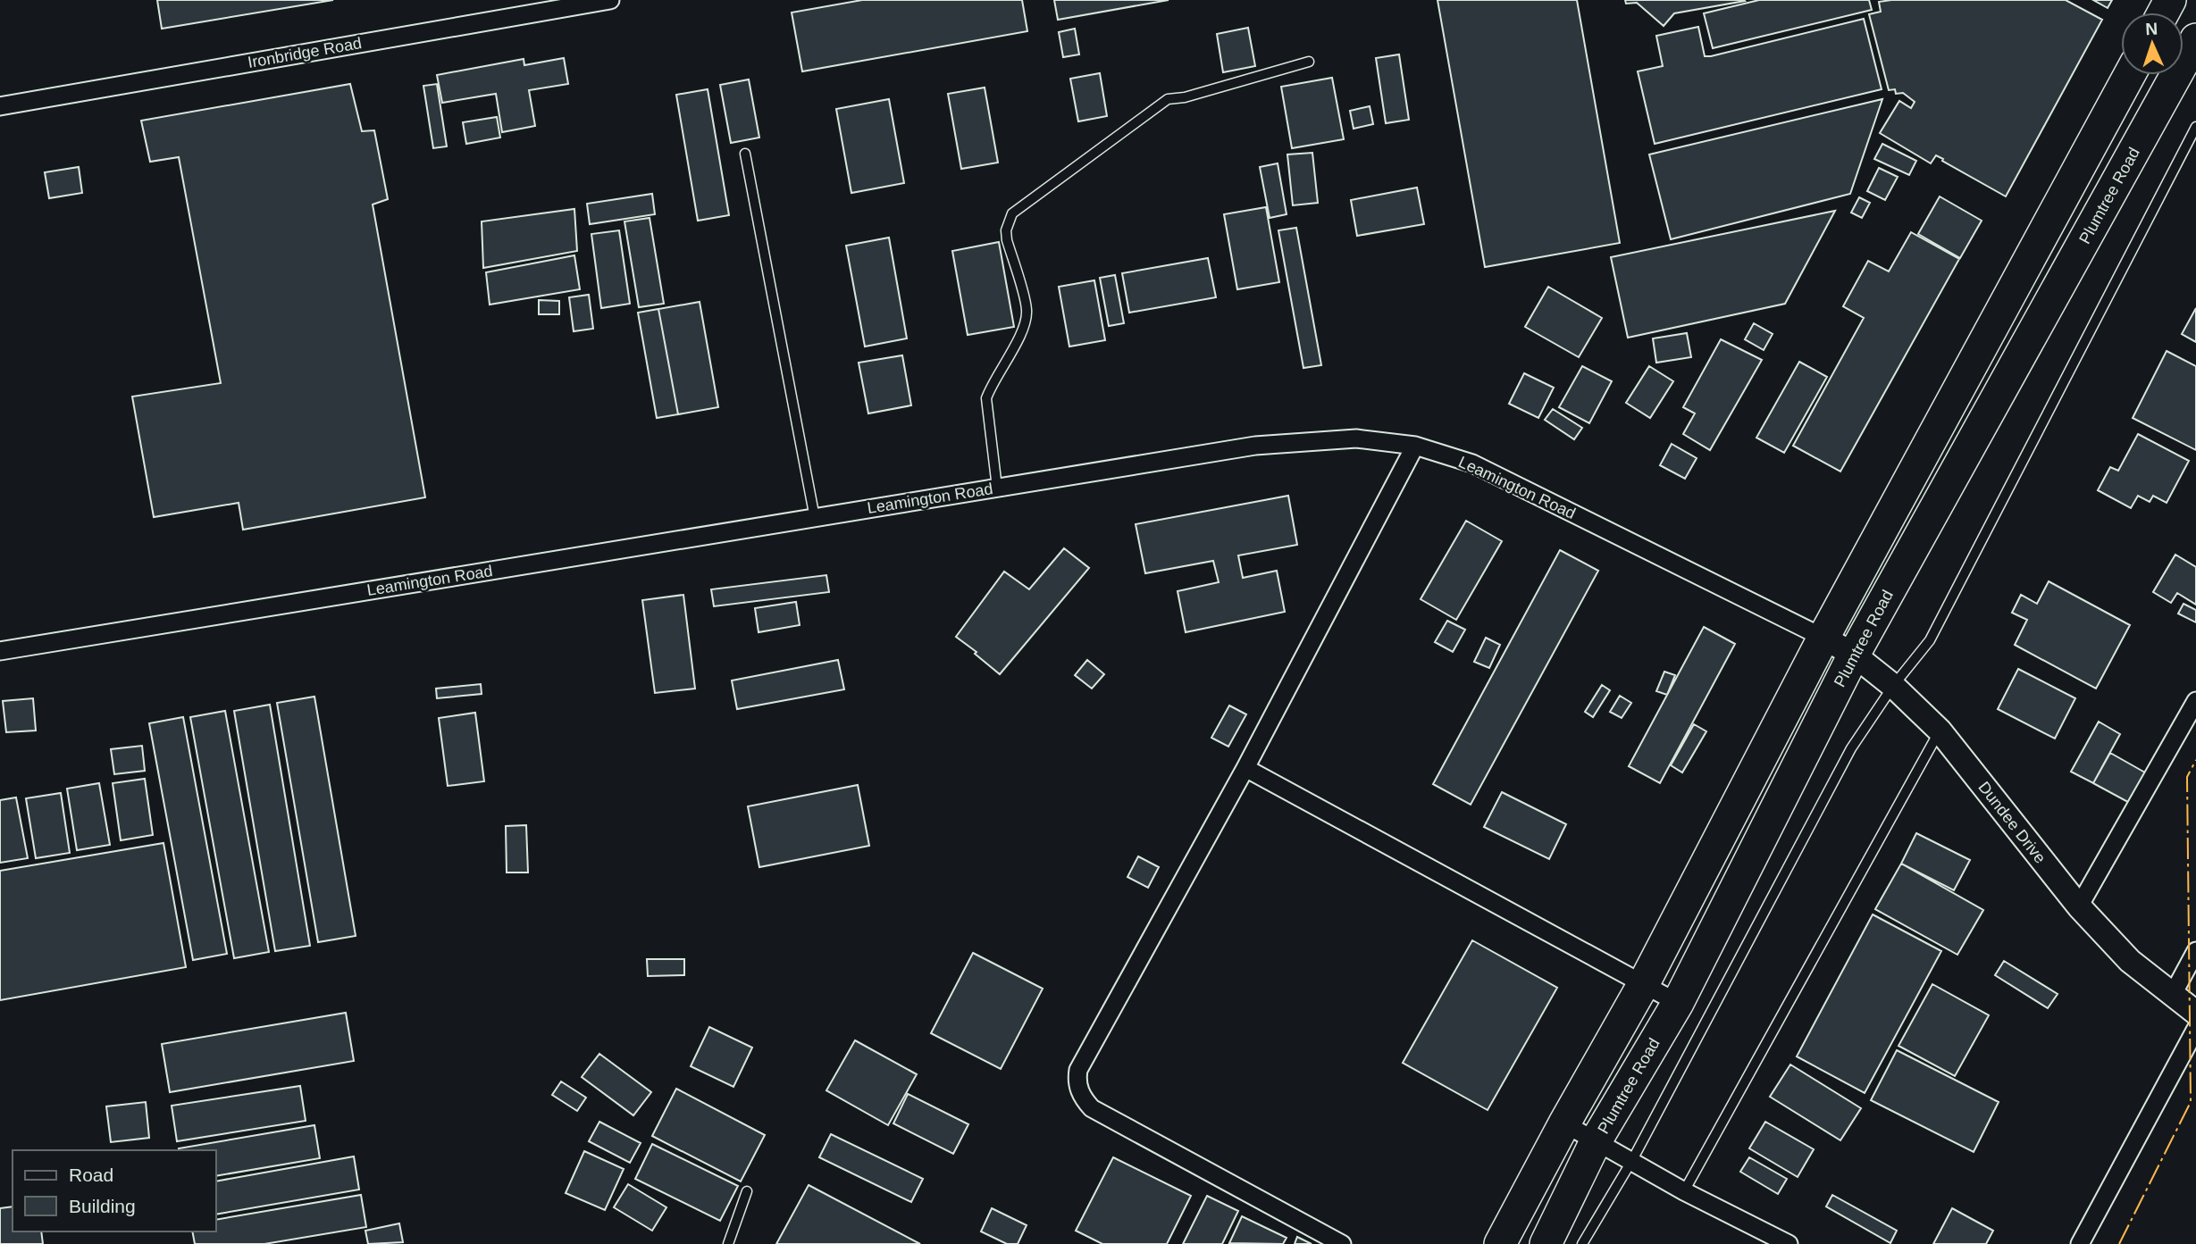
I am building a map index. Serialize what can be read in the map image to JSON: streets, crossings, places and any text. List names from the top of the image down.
{
  "streets": {
    "highway": ["Plumtree Road"],
    "street": ["Ironbridge Road", "Leamington Road", "Dundee Drive"]
  },
  "crossings": [
    ["Plumtree Road", "Dundee Drive"],
    ["Leamington Road", "Dundee Drive"]
  ],
  "legend": ["Road", "Building"],
  "north": "top"
}
